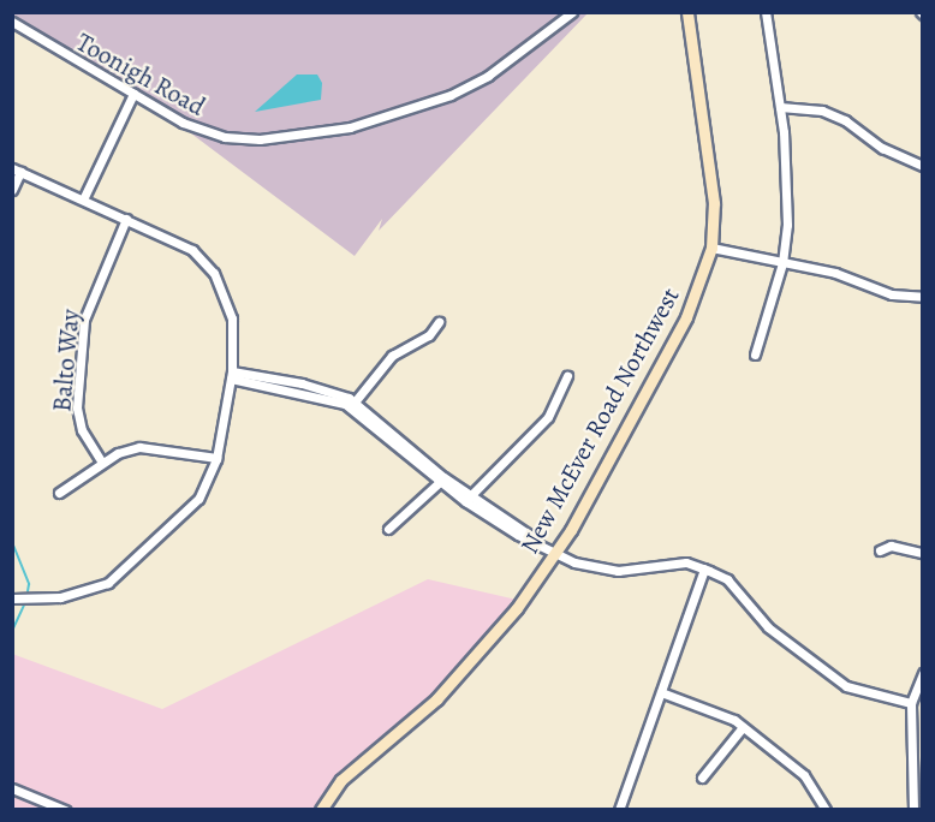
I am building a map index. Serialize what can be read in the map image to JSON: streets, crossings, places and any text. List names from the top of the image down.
{
  "streets": {
    "street": ["Toonigh Road", "Balto Way", "New McEver Road Northwest"]
  }
}
